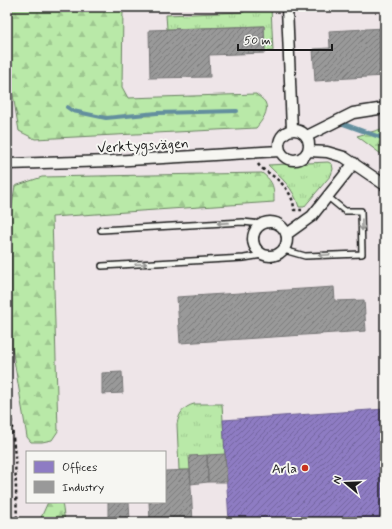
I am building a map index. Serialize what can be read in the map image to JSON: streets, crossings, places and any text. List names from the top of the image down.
{
  "streets": {
    "street": ["Verktygsvägen"]
  },
  "places": ["Arla"],
  "legend": ["Offices", "Industry"],
  "scale_bar": "50 m",
  "north": "left"
}
